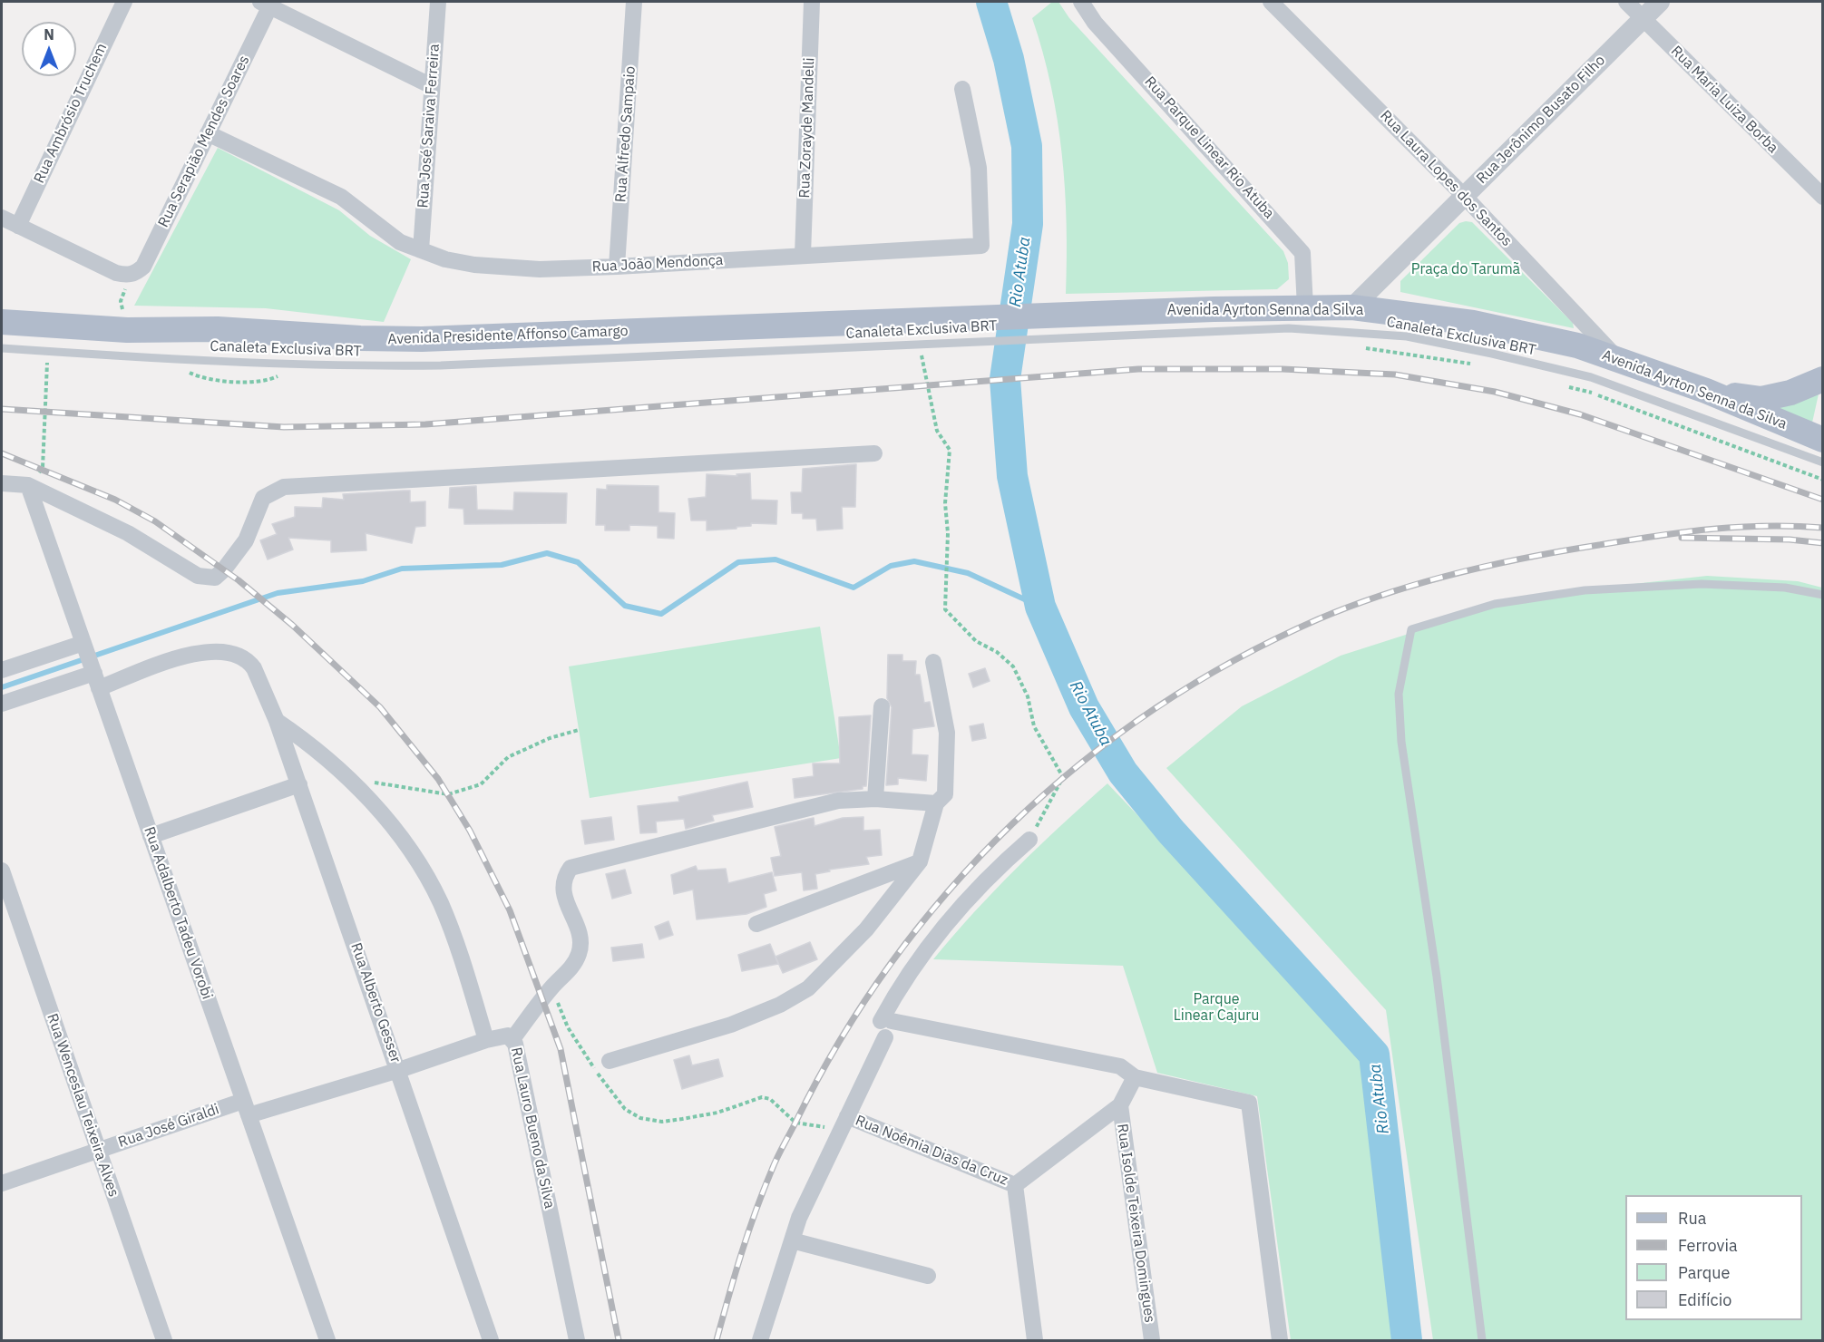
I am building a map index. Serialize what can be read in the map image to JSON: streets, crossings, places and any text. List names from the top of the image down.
{
  "streets": {
    "main road": ["Avenida Ayrton Senna da Silva", "Avenida Presidente Affonso Camargo"],
    "street": [
      "Rua Maria Luiza Borba",
      "Rua Ambrósio Truchem",
      "Rua Jerônimo Busato Filho",
      "Rua José Saraiva Ferreira",
      "Rua Zorayde Mandelli",
      "Rua Alfredo Sampaio",
      "Rua Serapião Mendes Soares",
      "Rua Parque Linear Rio Atuba",
      "Rua Laura Lopes dos Santos",
      "Rua João Mendonça",
      "Rua Adalberto Tadeu Vorobi",
      "Rua Alberto Gesser",
      "Rua Wenceslau Teixeira Alves",
      "Rua José Giraldi",
      "Rua Lauro Bueno da Silva",
      "Rua Noêmia Dias da Cruz",
      "Rua Isolde Teixeira Domingues"
    ],
    "lane": ["Canaleta Exclusiva BRT"]
  },
  "crossings": [
    ["Rua Maria Luiza Borba", "Rua Jerônimo Busato Filho"],
    ["Rua Jerônimo Busato Filho", "Rua Laura Lopes dos Santos"],
    ["Rua Jerônimo Busato Filho", "Avenida Ayrton Senna da Silva"],
    ["Rua José Saraiva Ferreira", "Rua João Mendonça"],
    ["Rua Zorayde Mandelli", "Rua João Mendonça"],
    ["Rua Alfredo Sampaio", "Rua João Mendonça"],
    ["Rua Serapião Mendes Soares", "Rua João Mendonça"],
    ["Rua Parque Linear Rio Atuba", "Avenida Ayrton Senna da Silva"],
    ["Rua Laura Lopes dos Santos", "Avenida Ayrton Senna da Silva"],
    ["Avenida Ayrton Senna da Silva", "Canaleta Exclusiva BRT"],
    ["Avenida Ayrton Senna da Silva", "Avenida Presidente Affonso Camargo"],
    ["Canaleta Exclusiva BRT", "Avenida Presidente Affonso Camargo"],
    ["Rua Adalberto Tadeu Vorobi", "Rua Alberto Gesser"],
    ["Rua Adalberto Tadeu Vorobi", "Rua José Giraldi"],
    ["Rua Alberto Gesser", "Rua José Giraldi"],
    ["Rua Wenceslau Teixeira Alves", "Rua José Giraldi"],
    ["Rua José Giraldi", "Rua Lauro Bueno da Silva"],
    ["Rua Noêmia Dias da Cruz", "Rua Isolde Teixeira Domingues"]
  ],
  "water": ["Rio Atuba"],
  "parks": ["Praça do Tarumã", "Parque Linear Cajuru"],
  "legend": [
    "Rua",
    "Ferrovia",
    "Parque",
    "Edifício"
  ],
  "north": "top"
}
